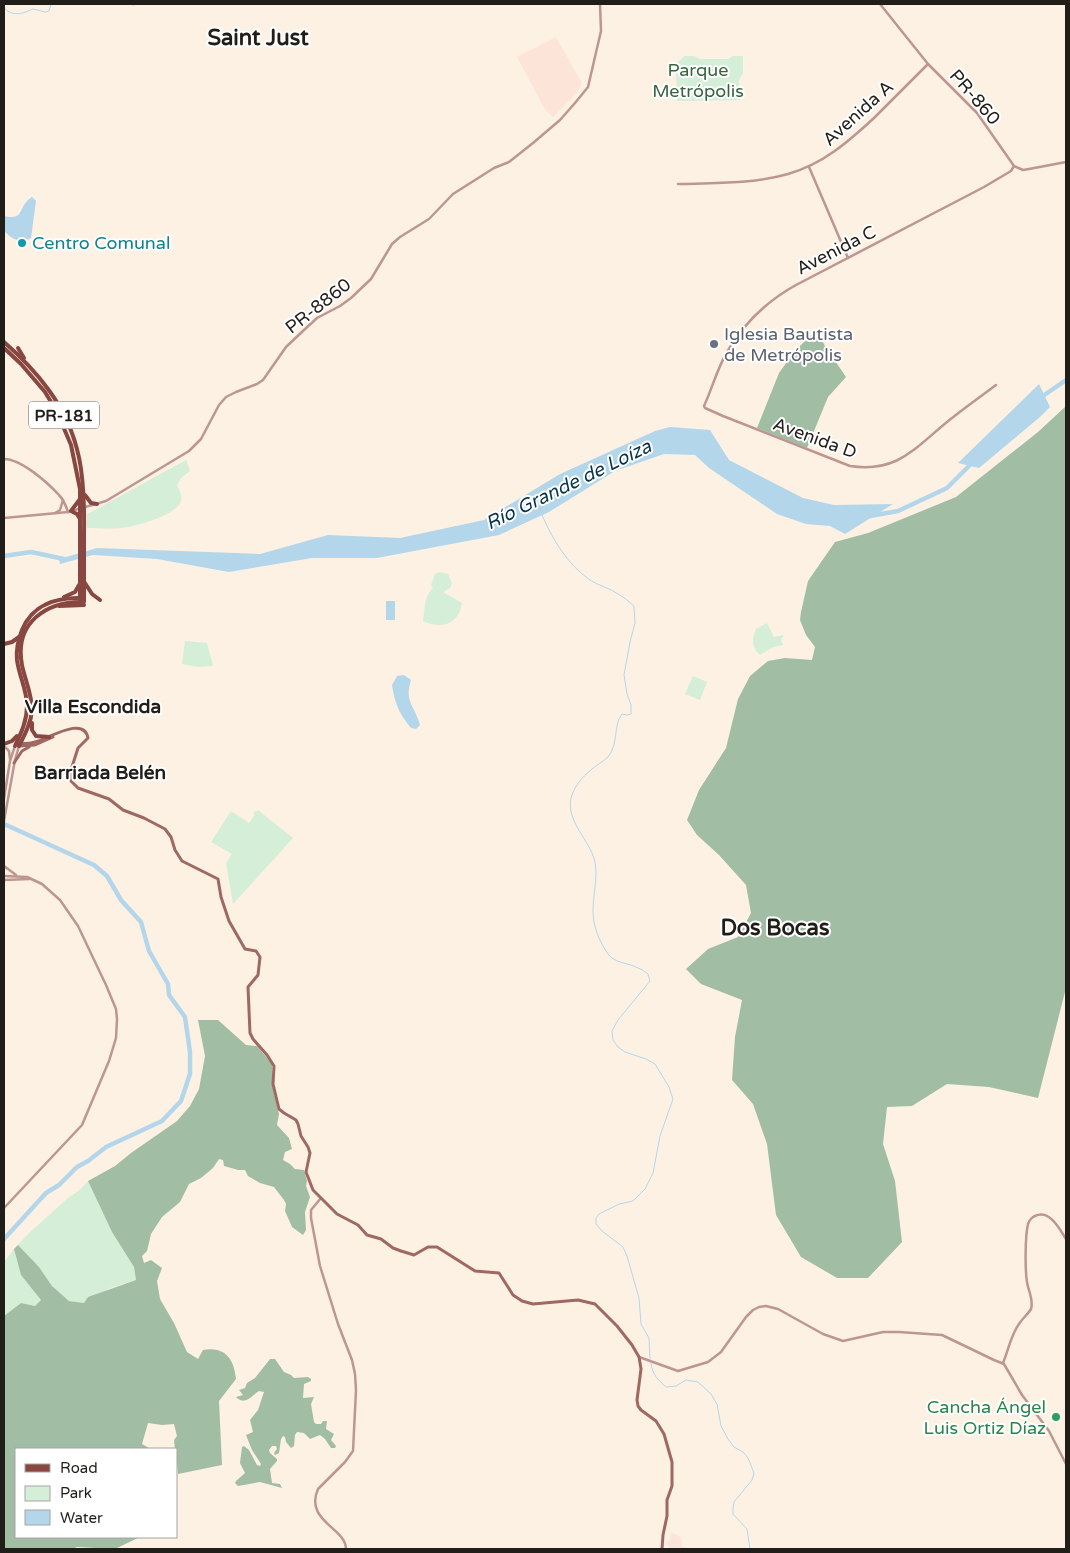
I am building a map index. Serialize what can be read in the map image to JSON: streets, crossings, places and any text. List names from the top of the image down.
{
  "streets": {
    "main road": ["PR-181"],
    "street": [
      "PR-860",
      "Avenida A",
      "Avenida C",
      "PR-8860",
      "Avenida D"
    ]
  },
  "crossings": [
    ["PR-860", "Avenida A"],
    ["PR-860", "Avenida C"],
    ["Avenida C", "Avenida D"],
    ["PR-8860", "PR-181"]
  ],
  "districts": [
    "Saint Just",
    "Villa Escondida",
    "Barriada Belén",
    "Dos Bocas"
  ],
  "water": ["Río Grande de Loíza"],
  "parks": ["Parque Metrópolis"],
  "places": ["Centro Comunal", "Iglesia Bautista de Metrópolis", "Cancha Ángel Luis Ortiz Díaz"],
  "legend": ["Road", "Park", "Water"]
}
